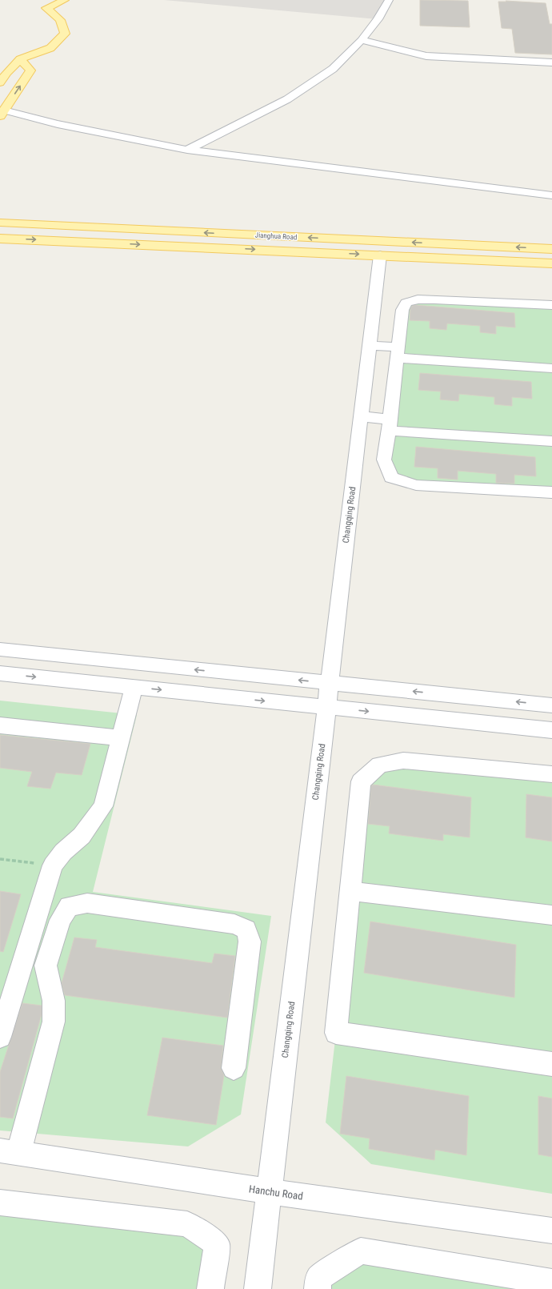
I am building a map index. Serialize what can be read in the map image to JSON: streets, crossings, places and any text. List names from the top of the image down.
{
  "streets": {
    "main road": ["Jianghua Road"],
    "street": ["Changqing Road", "Hanchu Road"]
  },
  "crossings": [
    ["Jianghua Road", "Changqing Road"],
    ["Changqing Road", "Hanchu Road"]
  ]
}
